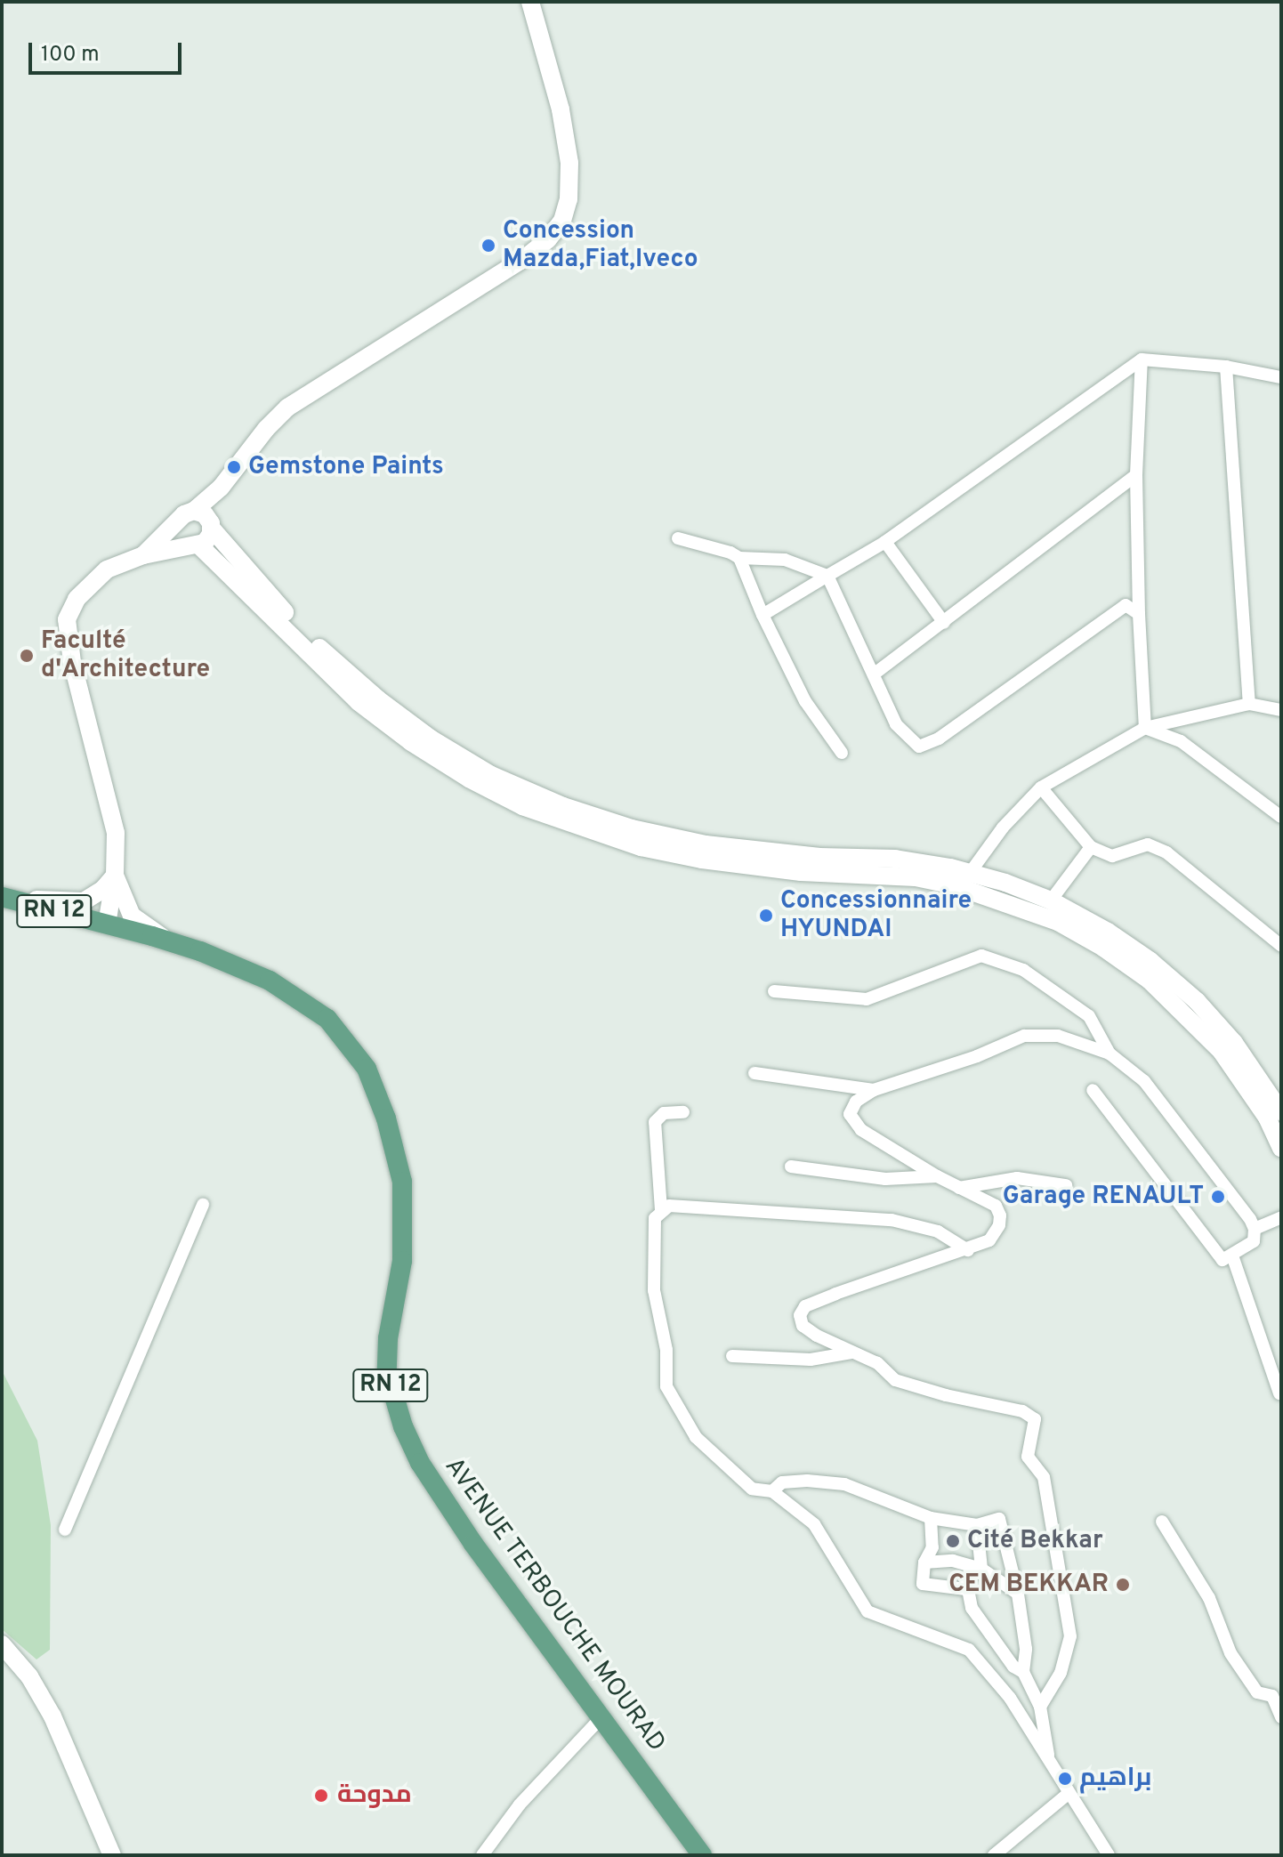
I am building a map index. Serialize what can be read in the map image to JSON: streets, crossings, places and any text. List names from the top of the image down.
{
  "streets": {
    "main road": ["RN 12", "AVENUE TERBOUCHE MOURAD"]
  },
  "places": [
    "Concession Mazda,Fiat,Iveco",
    "Gemstone Paints",
    "Faculté d'Architecture",
    "Concessionnaire HYUNDAI",
    "Garage RENAULT",
    "Cité Bekkar",
    "CEM BEKKAR",
    "براهيم",
    "مدوحة"
  ],
  "scale_bar": "100 m"
}
